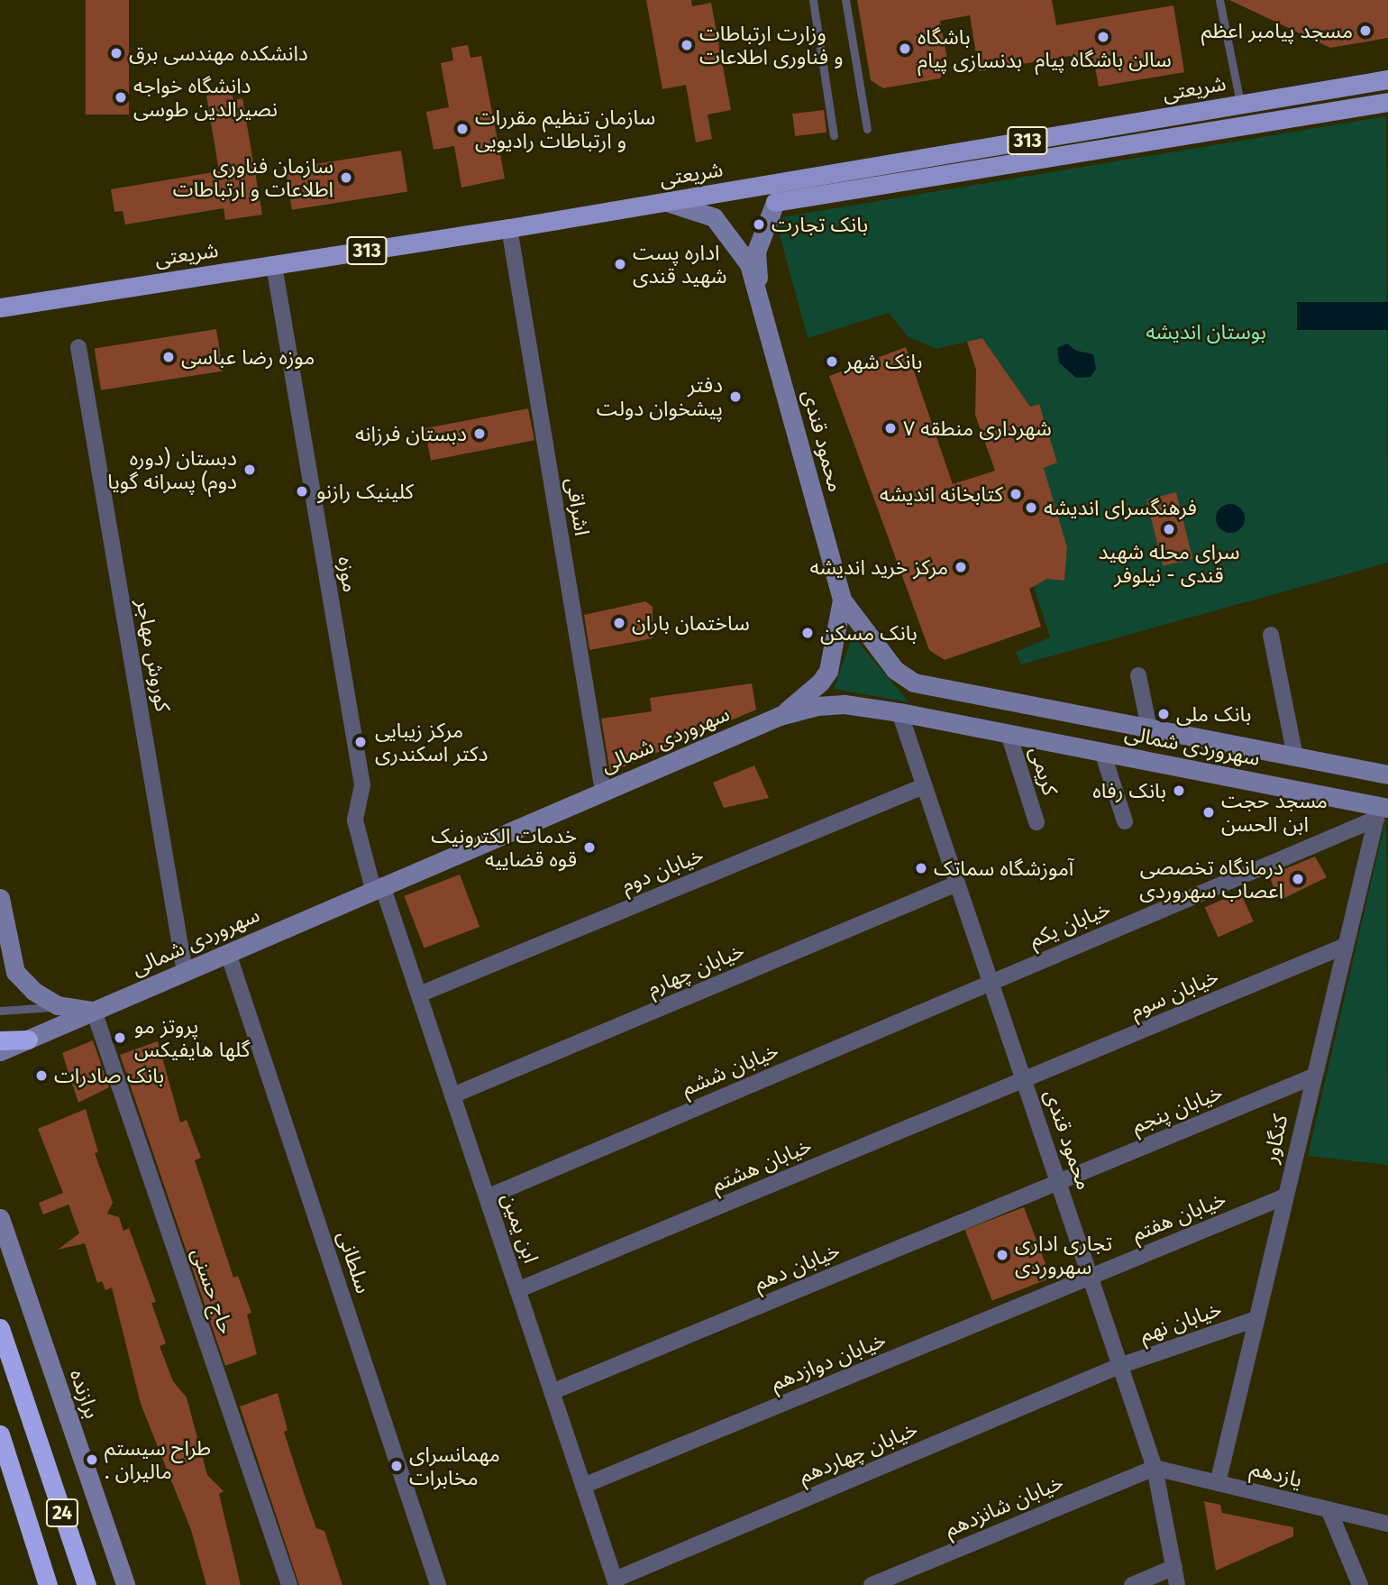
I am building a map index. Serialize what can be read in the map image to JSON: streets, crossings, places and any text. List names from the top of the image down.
{
  "streets": {
    "highway": ["24"],
    "main road": [
      "شریعتی",
      "313",
      "محمود قندی",
      "سهروردی شمالی",
      "برازنده"
    ],
    "street": [
      "اشراقی",
      "موزه",
      "کوروش مهاجر",
      "کریمی",
      "خیابان دوم",
      "خیابان یکم",
      "خیابان چهارم",
      "خیابان سوم",
      "خیابان ششم",
      "خیابان پنجم",
      "کنگاور",
      "خیابان هشتم",
      "خیابان هفتم",
      "ابن یمین",
      "سلطانی",
      "خیابان دهم",
      "حاج حسنی",
      "خیابان نهم",
      "خیابان دوازدهم",
      "خیابان چهاردهم",
      "یازدهم",
      "خیابان شانزدهم"
    ]
  },
  "crossings": [
    ["شریعتی", "محمود قندی"],
    ["شریعتی", "اشراقی"],
    ["شریعتی", "موزه"],
    ["محمود قندی", "سهروردی شمالی"],
    ["محمود قندی", "خیابان دوم"],
    ["محمود قندی", "خیابان یکم"],
    ["محمود قندی", "خیابان چهارم"],
    ["محمود قندی", "خیابان سوم"],
    ["محمود قندی", "خیابان ششم"],
    ["محمود قندی", "خیابان پنجم"],
    ["محمود قندی", "خیابان هشتم"],
    ["محمود قندی", "خیابان هفتم"],
    ["محمود قندی", "خیابان دهم"],
    ["محمود قندی", "خیابان نهم"],
    ["محمود قندی", "خیابان دوازدهم"],
    ["محمود قندی", "خیابان چهاردهم"],
    ["محمود قندی", "یازدهم"],
    ["محمود قندی", "خیابان شانزدهم"],
    ["اشراقی", "سهروردی شمالی"],
    ["موزه", "سهروردی شمالی"],
    ["موزه", "ابن یمین"],
    ["کوروش مهاجر", "سهروردی شمالی"],
    ["سهروردی شمالی", "کریمی"],
    ["سهروردی شمالی", "خیابان یکم"],
    ["سهروردی شمالی", "کنگاور"],
    ["سهروردی شمالی", "ابن یمین"],
    ["سهروردی شمالی", "سلطانی"],
    ["سهروردی شمالی", "حاج حسنی"],
    ["خیابان دوم", "ابن یمین"],
    ["خیابان یکم", "خیابان ششم"],
    ["خیابان یکم", "کنگاور"],
    ["خیابان چهارم", "ابن یمین"],
    ["خیابان سوم", "کنگاور"],
    ["خیابان سوم", "خیابان هشتم"],
    ["خیابان ششم", "ابن یمین"],
    ["خیابان پنجم", "کنگاور"],
    ["خیابان پنجم", "خیابان دهم"],
    ["کنگاور", "خیابان هفتم"],
    ["کنگاور", "خیابان نهم"],
    ["کنگاور", "یازدهم"],
    ["خیابان هشتم", "ابن یمین"],
    ["خیابان هفتم", "خیابان دوازدهم"],
    ["ابن یمین", "خیابان دهم"],
    ["ابن یمین", "خیابان دوازدهم"],
    ["ابن یمین", "خیابان چهاردهم"],
    ["خیابان نهم", "خیابان چهاردهم"],
    ["یازدهم", "خیابان شانزدهم"]
  ],
  "parks": ["بوستان اندیشه"],
  "places": [
    "مسجد پیامبر اعظم",
    "سالن باشگاه پیام",
    "وزارت ارتباطات و فناوری اطلاعات",
    "باشگاه بدنسازی پیام",
    "دانشکده مهندسی برق",
    "دانشگاه خواجه نصیرالدین طوسی",
    "سازمان تنظیم مقررات و ارتباطات رادیویی",
    "سازمان فناوری اطلاعات و ارتباطات",
    "بانک تجارت",
    "اداره پست شهید قندی",
    "موزه رضا عباسی",
    "بانک شهر",
    "دفتر پیشخوان دولت",
    "شهرداری منطقه ۷",
    "دبستان فرزانه",
    "دبستان (دوره دوم) پسرانه گویا",
    "کلینیک رازنو",
    "کتابخانه اندیشه",
    "فرهنگسرای اندیشه",
    "سرای محله شهید قندی - نیلوفر",
    "مرکز خرید اندیشه",
    "ساختمان باران",
    "بانک مسکن",
    "بانک ملی",
    "مرکز زیبایی دکتر اسکندری",
    "بانک رفاه",
    "مسجد حجت ابن الحسن",
    "خدمات الکترونیک قوه قضاییه",
    "آموزشگاه سماتک",
    "درمانگاه تخصصی اعصاب سهروردی",
    "پروتز مو گلها هایفیکس",
    "بانک صادرات",
    "تجاری اداری سهروردی",
    "طراح سیستم . مالیران",
    "مهمانسرای مخابرات"
  ]
}
